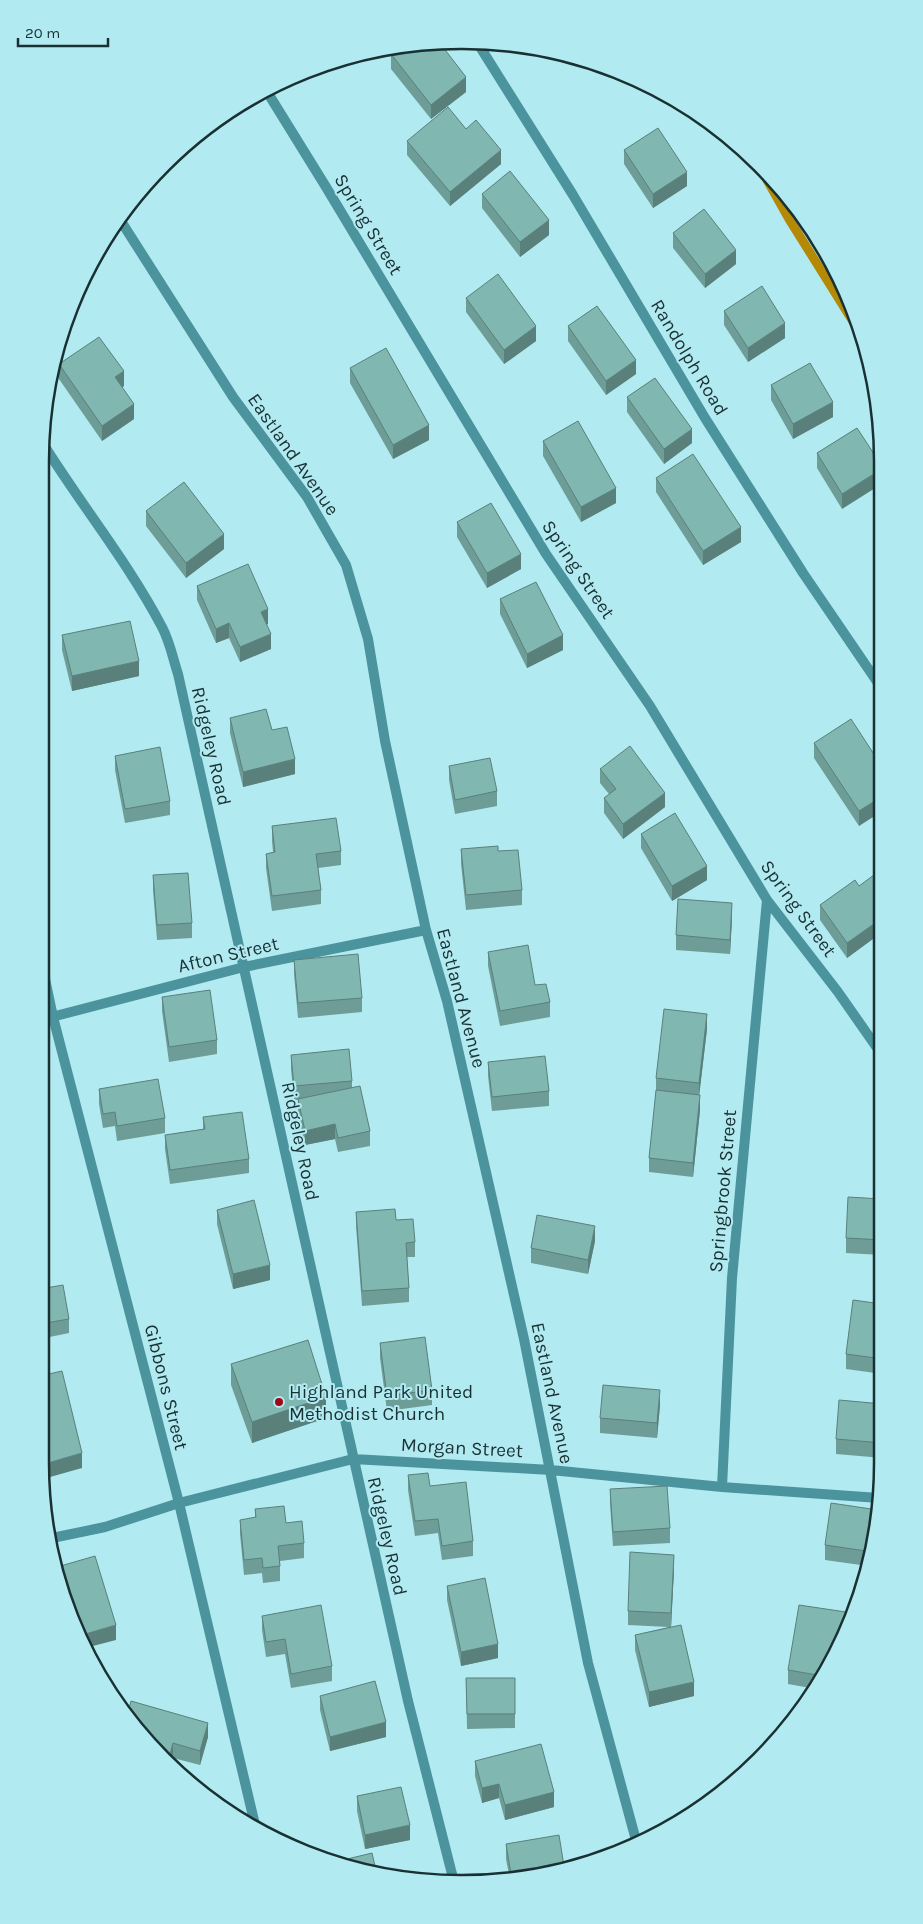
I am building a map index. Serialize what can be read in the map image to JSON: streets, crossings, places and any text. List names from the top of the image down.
{
  "streets": {
    "street": [
      "Spring Street",
      "Randolph Road",
      "Eastland Avenue",
      "Ridgeley Road",
      "Afton Street",
      "Springbrook Street",
      "Gibbons Street",
      "Morgan Street"
    ]
  },
  "crossings": [
    ["Spring Street", "Springbrook Street"],
    ["Eastland Avenue", "Afton Street"],
    ["Eastland Avenue", "Morgan Street"],
    ["Ridgeley Road", "Afton Street"],
    ["Ridgeley Road", "Morgan Street"],
    ["Afton Street", "Gibbons Street"],
    ["Springbrook Street", "Morgan Street"],
    ["Gibbons Street", "Morgan Street"]
  ],
  "places": ["Highland Park United Methodist Church"],
  "scale_bar": "20 m"
}
